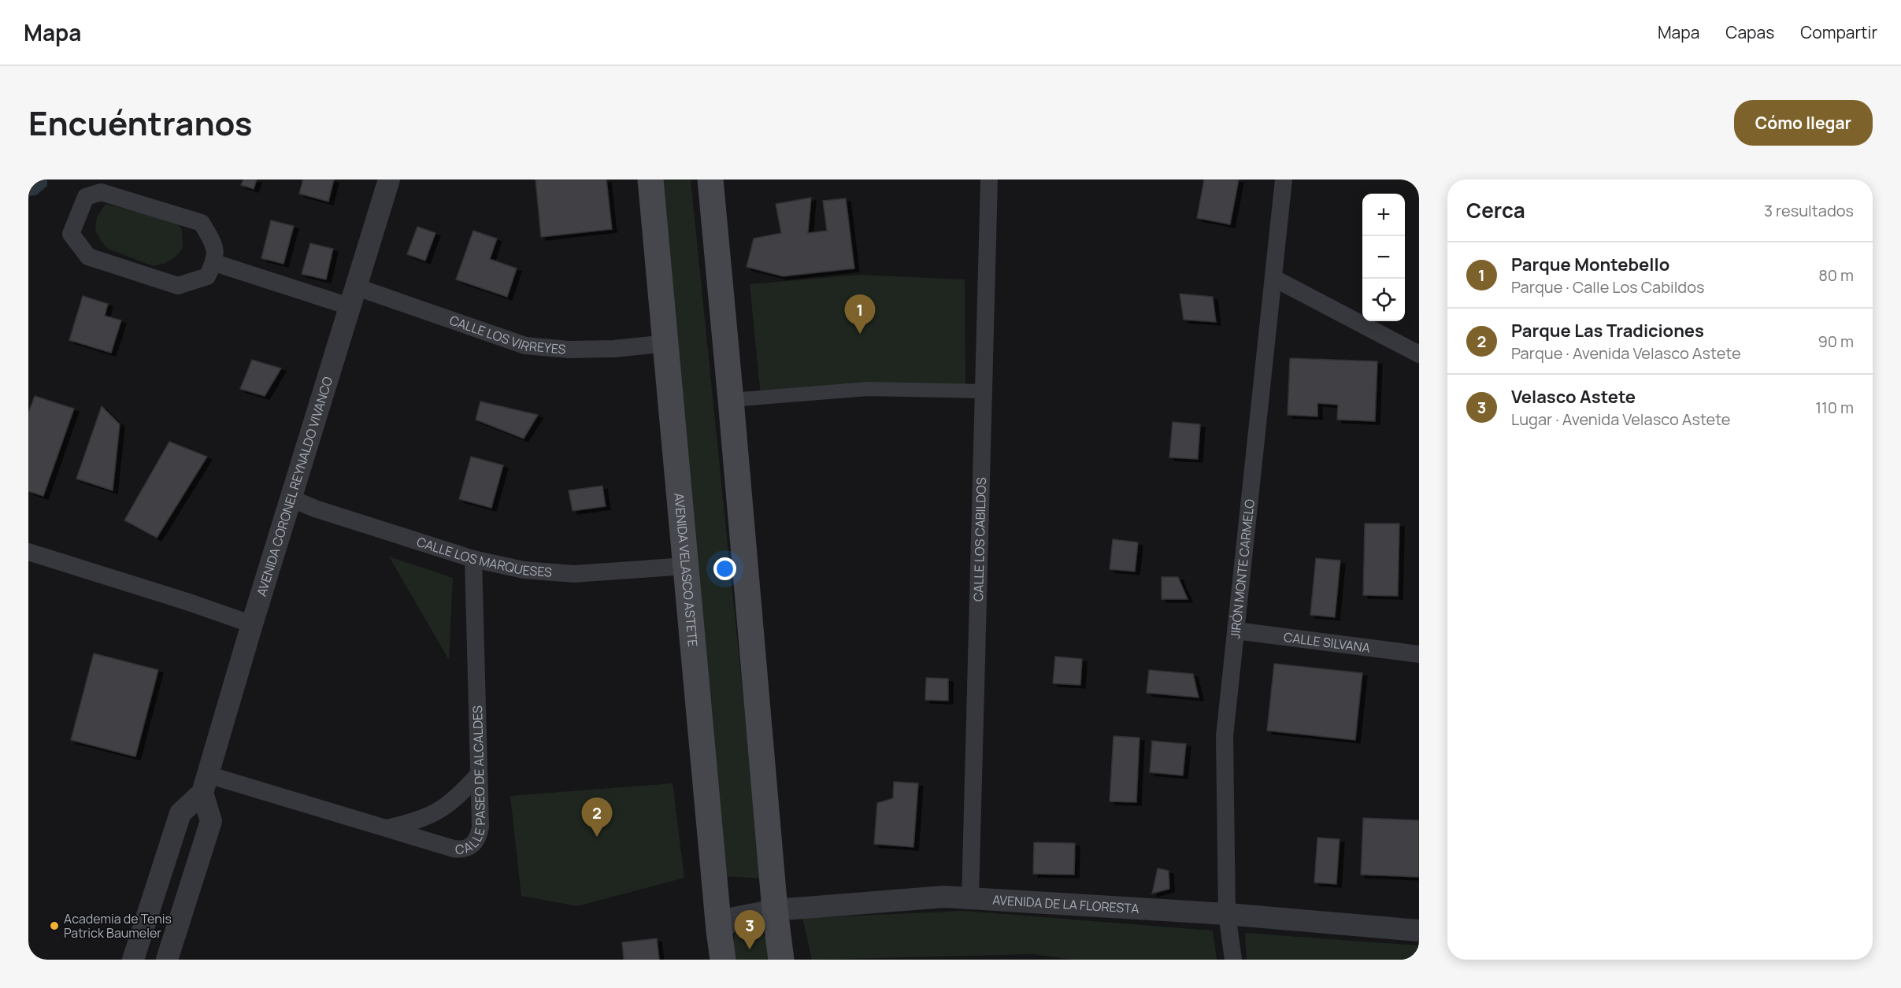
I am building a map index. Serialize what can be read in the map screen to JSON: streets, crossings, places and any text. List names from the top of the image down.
{
  "streets": {
    "main road": ["AVENIDA VELASCO ASTETE"],
    "street": [
      "CALLE LOS VIRREYES",
      "AVENIDA CORONEL REYNALDO VIVANCO",
      "CALLE LOS CABILDOS",
      "CALLE LOS MARQUESES",
      "JIRÓN MONTE CARMELO",
      "CALLE SILVANA",
      "CALLE PASEO DE ALCALDES",
      "AVENIDA DE LA FLORESTA"
    ]
  },
  "crossings": [
    ["CALLE LOS VIRREYES", "AVENIDA CORONEL REYNALDO VIVANCO"],
    ["CALLE LOS VIRREYES", "AVENIDA VELASCO ASTETE"],
    ["AVENIDA CORONEL REYNALDO VIVANCO", "CALLE LOS MARQUESES"],
    ["AVENIDA CORONEL REYNALDO VIVANCO", "CALLE PASEO DE ALCALDES"],
    ["CALLE LOS CABILDOS", "AVENIDA DE LA FLORESTA"],
    ["CALLE LOS MARQUESES", "AVENIDA VELASCO ASTETE"],
    ["CALLE LOS MARQUESES", "CALLE PASEO DE ALCALDES"],
    ["JIRÓN MONTE CARMELO", "CALLE SILVANA"],
    ["JIRÓN MONTE CARMELO", "AVENIDA DE LA FLORESTA"],
    ["AVENIDA VELASCO ASTETE", "AVENIDA DE LA FLORESTA"]
  ],
  "places": ["Academia de Tenis Patrick Baumeler"],
  "page": {
    "header": "Mapa",
    "nav": ["Mapa", "Capas", "Compartir"],
    "title": "Encuéntranos",
    "buttons": "Cómo llegar",
    "heading": ["Cerca", "3 resultados"],
    "map_buttons": ["+", "−"],
    "list": [
      {
        "mark": "1",
        "name": "Parque Montebello",
        "note": "Parque · Calle Los Cabildos",
        "value": "80 m"
      },
      {
        "mark": "2",
        "name": "Parque Las Tradiciones",
        "note": "Parque · Avenida Velasco Astete",
        "value": "90 m"
      },
      {
        "mark": "3",
        "name": "Velasco Astete",
        "note": "Lugar · Avenida Velasco Astete",
        "value": "110 m"
      }
    ],
    "pins": ["1", "2", "3"]
  }
}
